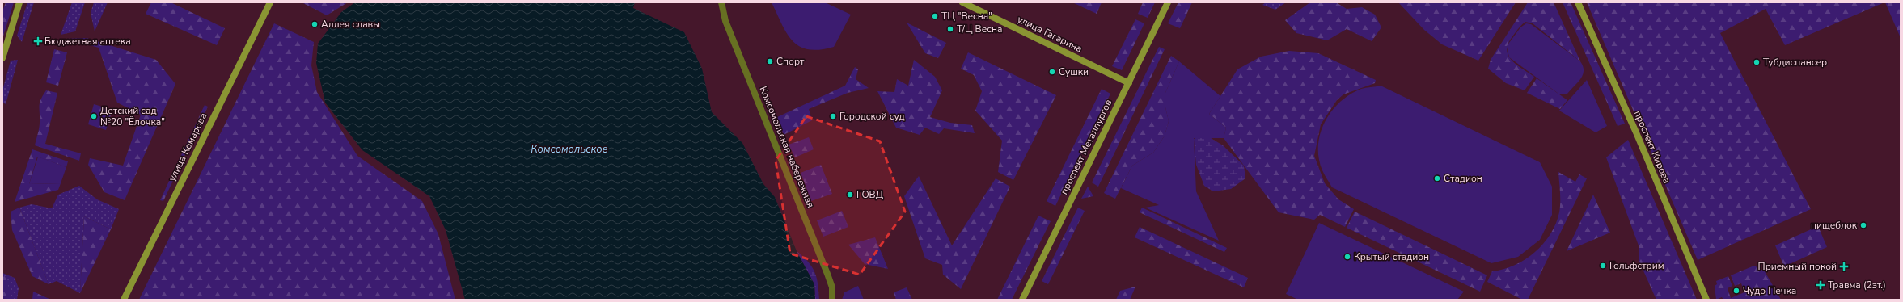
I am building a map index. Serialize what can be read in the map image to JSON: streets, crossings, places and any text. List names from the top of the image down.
{
  "streets": {
    "main road": [
      "улица Гагарина",
      "улица Комарова",
      "проспект Металлургов",
      "проспект Кирова"
    ],
    "street": ["Комсомольская набережная"]
  },
  "crossings": [
    ["улица Гагарина", "проспект Металлургов"]
  ],
  "water": ["Комсомольское"],
  "places": {
    "other": [
      "ТЦ \"Весна\"",
      "Аллея славы",
      "Т/Ц Весна",
      "Спорт",
      "Тубдиспансер",
      "Сушки",
      "Детский сад №20 \"Ёлочка\"",
      "Городской суд",
      "Стадион",
      "ГОВД",
      "пищеблок",
      "Крытый стадион",
      "Гольфстрим",
      "Чудо Печка"
    ],
    "health": ["Бюджетная аптека", "Приемный покой", "Травма (2эт.)"]
  }
}
